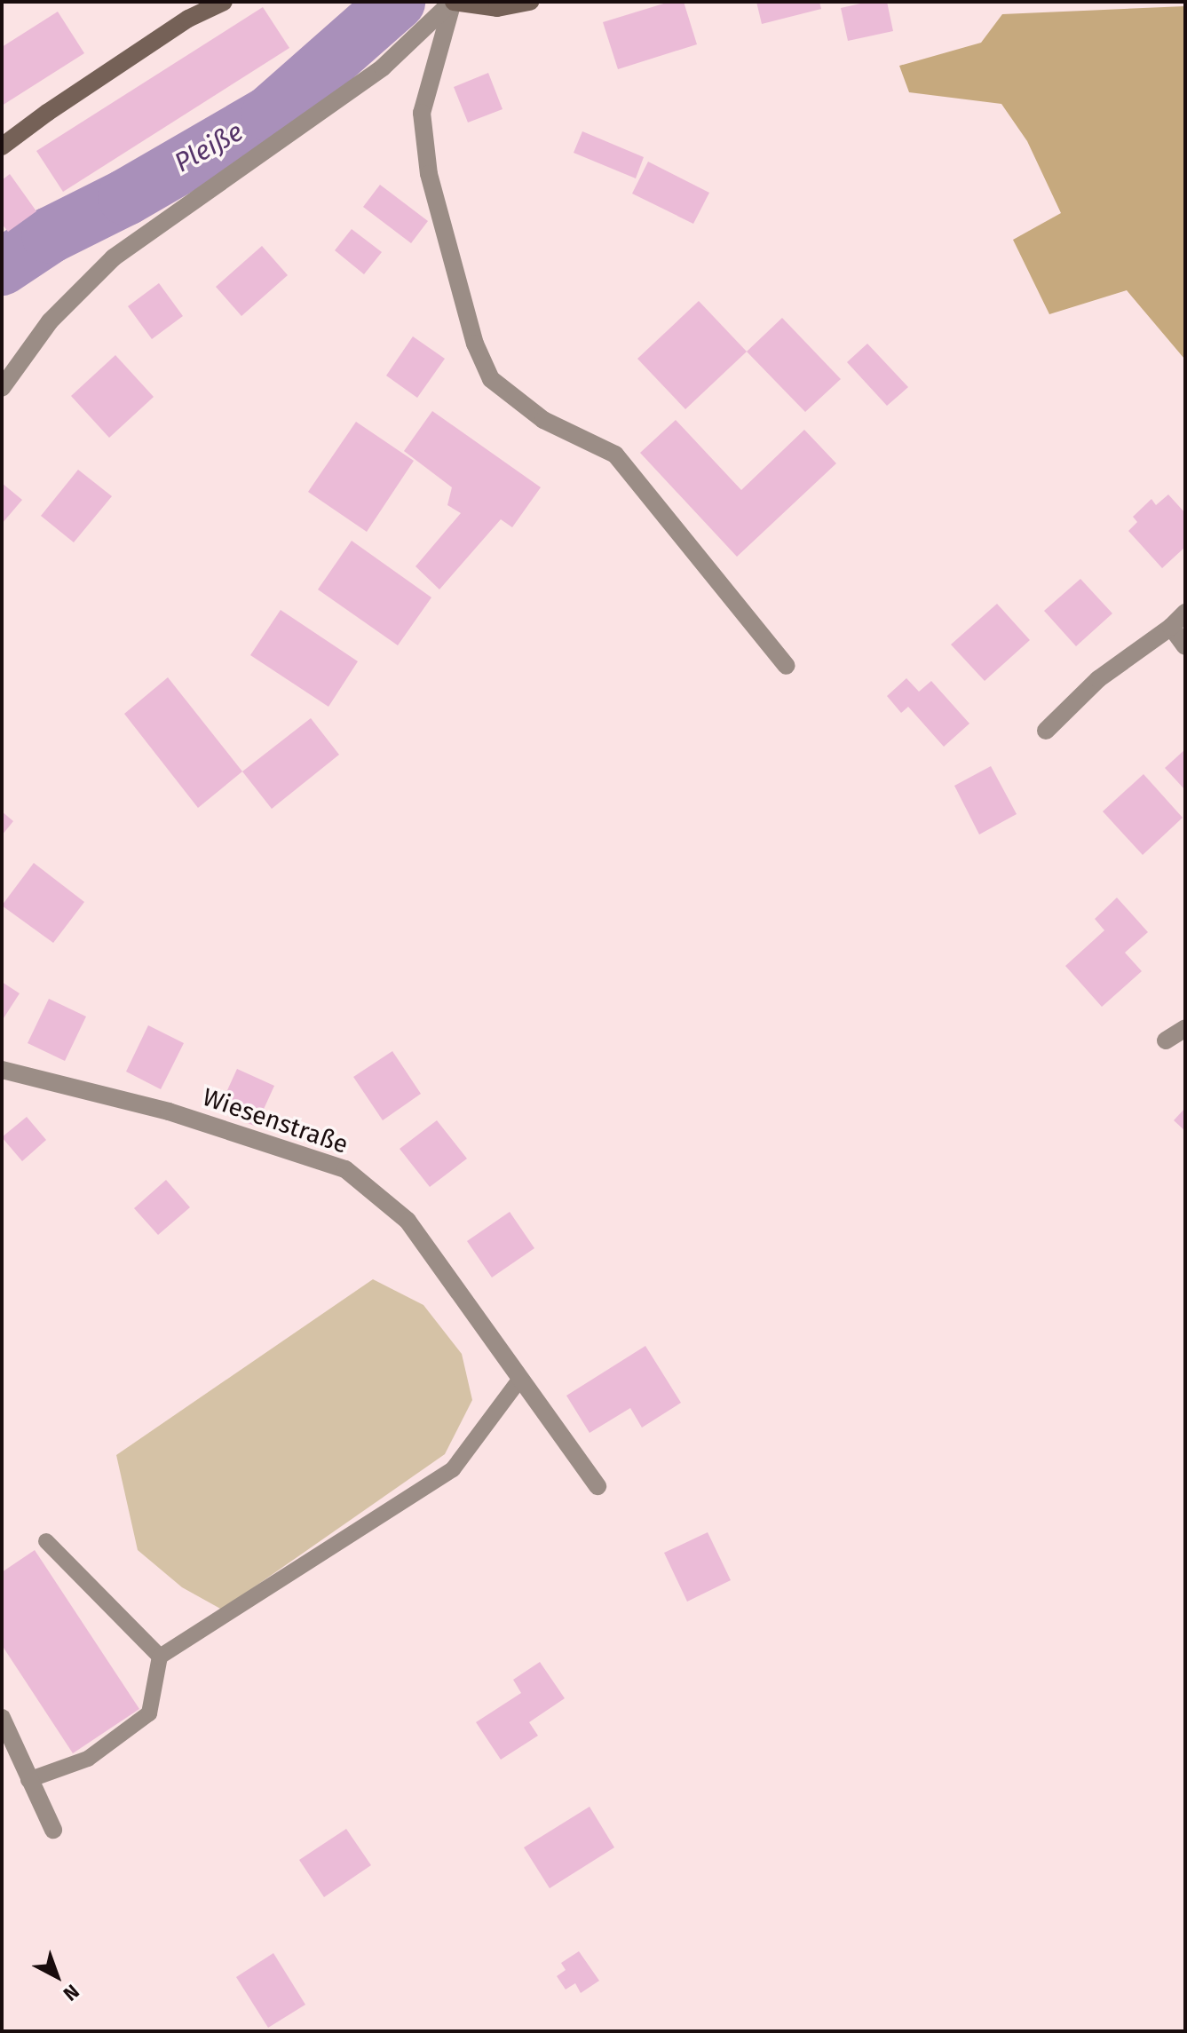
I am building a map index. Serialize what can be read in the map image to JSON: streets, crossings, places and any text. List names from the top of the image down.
{
  "streets": {
    "street": ["Wiesenstraße"]
  },
  "water": ["Pleiße"],
  "north": "bottom right"
}
